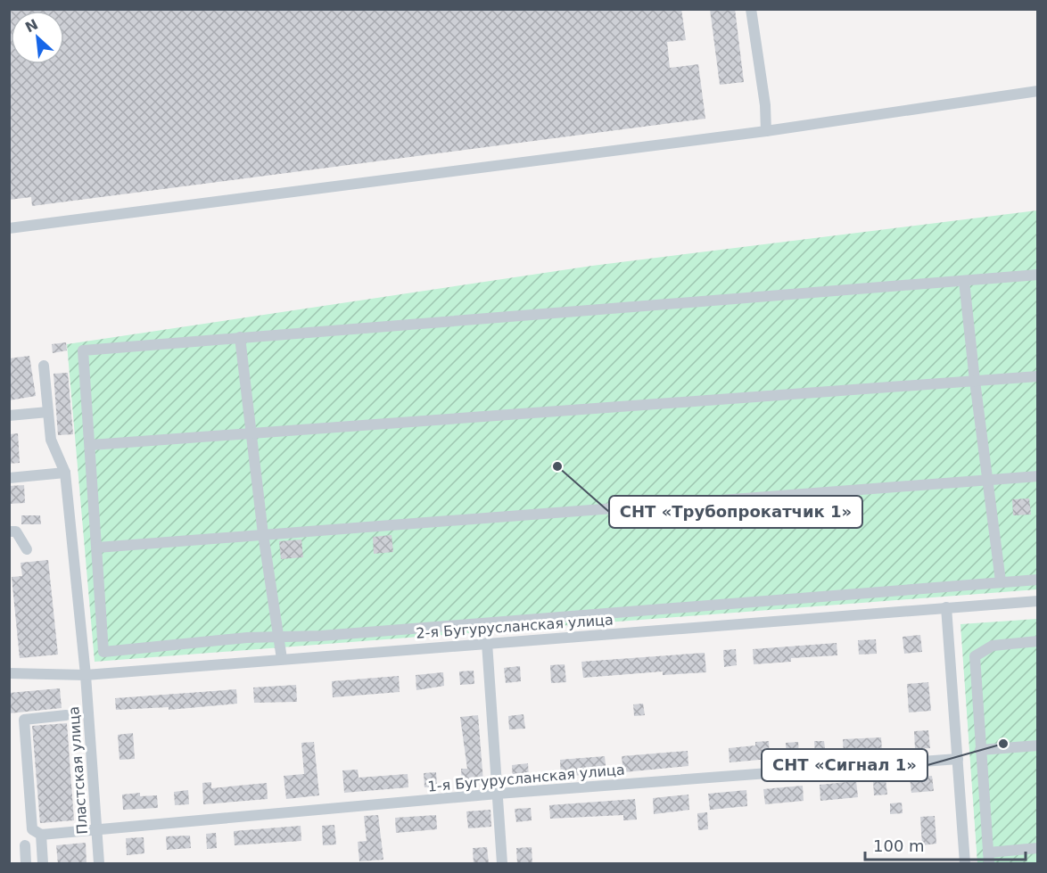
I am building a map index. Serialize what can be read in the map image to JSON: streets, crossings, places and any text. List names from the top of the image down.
{
  "streets": {
    "street": ["2-я Бугурусланская улица", "Пластская улица", "1-я Бугурусланская улица"]
  },
  "crossings": [
    ["2-я Бугурусланская улица", "Пластская улица"],
    ["Пластская улица", "1-я Бугурусланская улица"]
  ],
  "places": ["СНТ «Трубопрокатчик 1»", "СНТ «Сигнал 1»"],
  "scale_bar": "100 m",
  "north": "top left"
}
